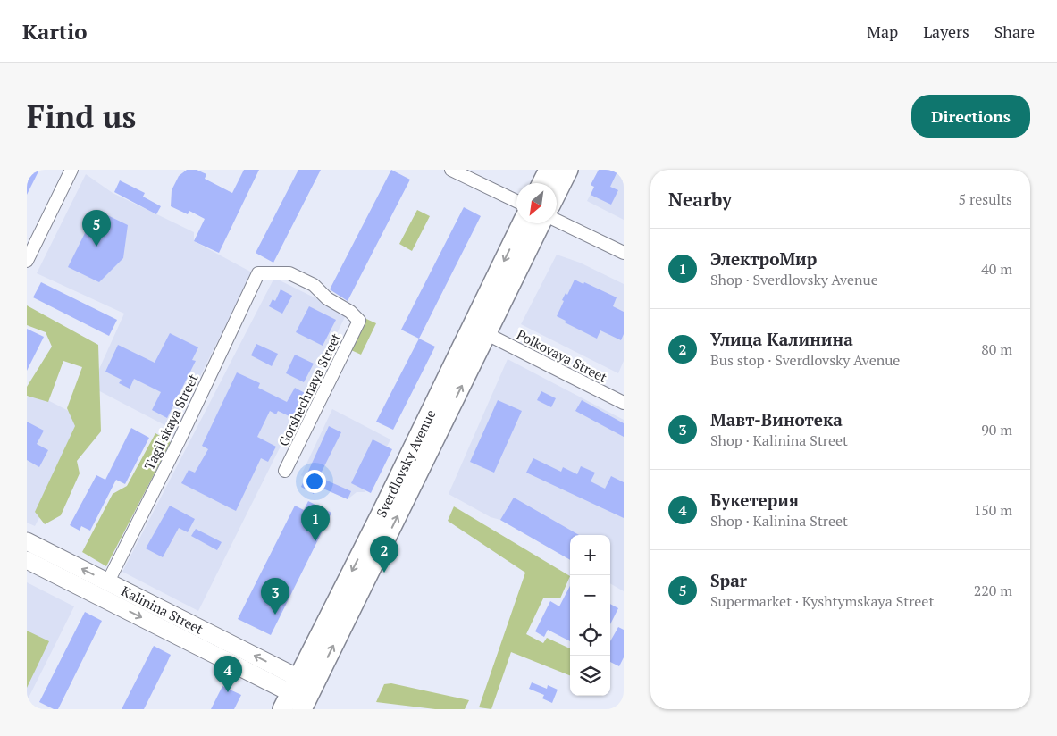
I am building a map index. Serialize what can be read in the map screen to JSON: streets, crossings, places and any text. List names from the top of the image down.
{
  "streets": {
    "main road": ["Sverdlovsky Avenue", "Kalinina Street"],
    "street": ["Polkovaya Street", "Gorshechnaya Street", "Tagil'skaya Street"]
  },
  "crossings": [
    ["Polkovaya Street", "Sverdlovsky Avenue"],
    ["Gorshechnaya Street", "Tagil'skaya Street"],
    ["Tagil'skaya Street", "Kalinina Street"],
    ["Sverdlovsky Avenue", "Kalinina Street"]
  ],
  "north": "bottom left",
  "page": {
    "header": "Kartio",
    "nav": ["Map", "Layers", "Share"],
    "buttons": "Directions",
    "title": "Find us",
    "heading": ["Nearby", "5 results"],
    "pins": [
      "5",
      "1",
      "2",
      "3",
      "4"
    ],
    "list": [
      {
        "mark": "1",
        "name": "ЭлектроМир",
        "note": "Shop · Sverdlovsky Avenue",
        "value": "40 m"
      },
      {
        "mark": "2",
        "name": "Улица Калинина",
        "note": "Bus stop · Sverdlovsky Avenue",
        "value": "80 m"
      },
      {
        "mark": "3",
        "name": "Мавт-Винотека",
        "note": "Shop · Kalinina Street",
        "value": "90 m"
      },
      {
        "mark": "4",
        "name": "Букетерия",
        "note": "Shop · Kalinina Street",
        "value": "150 m"
      },
      {
        "mark": "5",
        "name": "Spar",
        "note": "Supermarket · Kyshtymskaya Street",
        "value": "220 m"
      }
    ],
    "map_buttons": ["+", "−"]
  }
}
